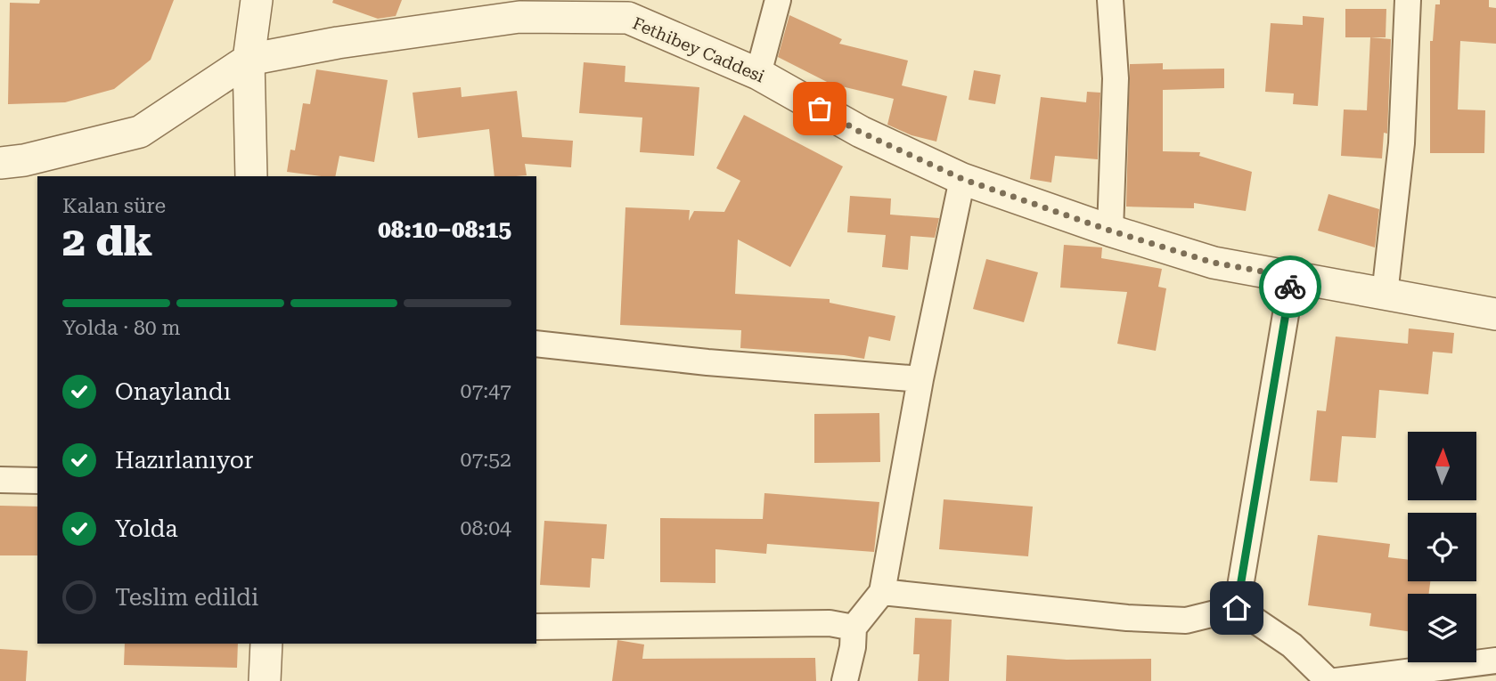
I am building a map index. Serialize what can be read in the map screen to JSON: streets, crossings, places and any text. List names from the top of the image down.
{
  "streets": {
    "street": ["Fethibey Caddesi"]
  },
  "north": "top",
  "page": {
    "heading": ["2 dk", "Kalan süre", "08:10–08:15"],
    "bar": "Yolda · 80 m",
    "list": [
      ["Onaylandı", "07:47"],
      ["Hazırlanıyor", "07:52"],
      ["Yolda", "08:04"],
      "Teslim edildi"
    ]
  }
}
